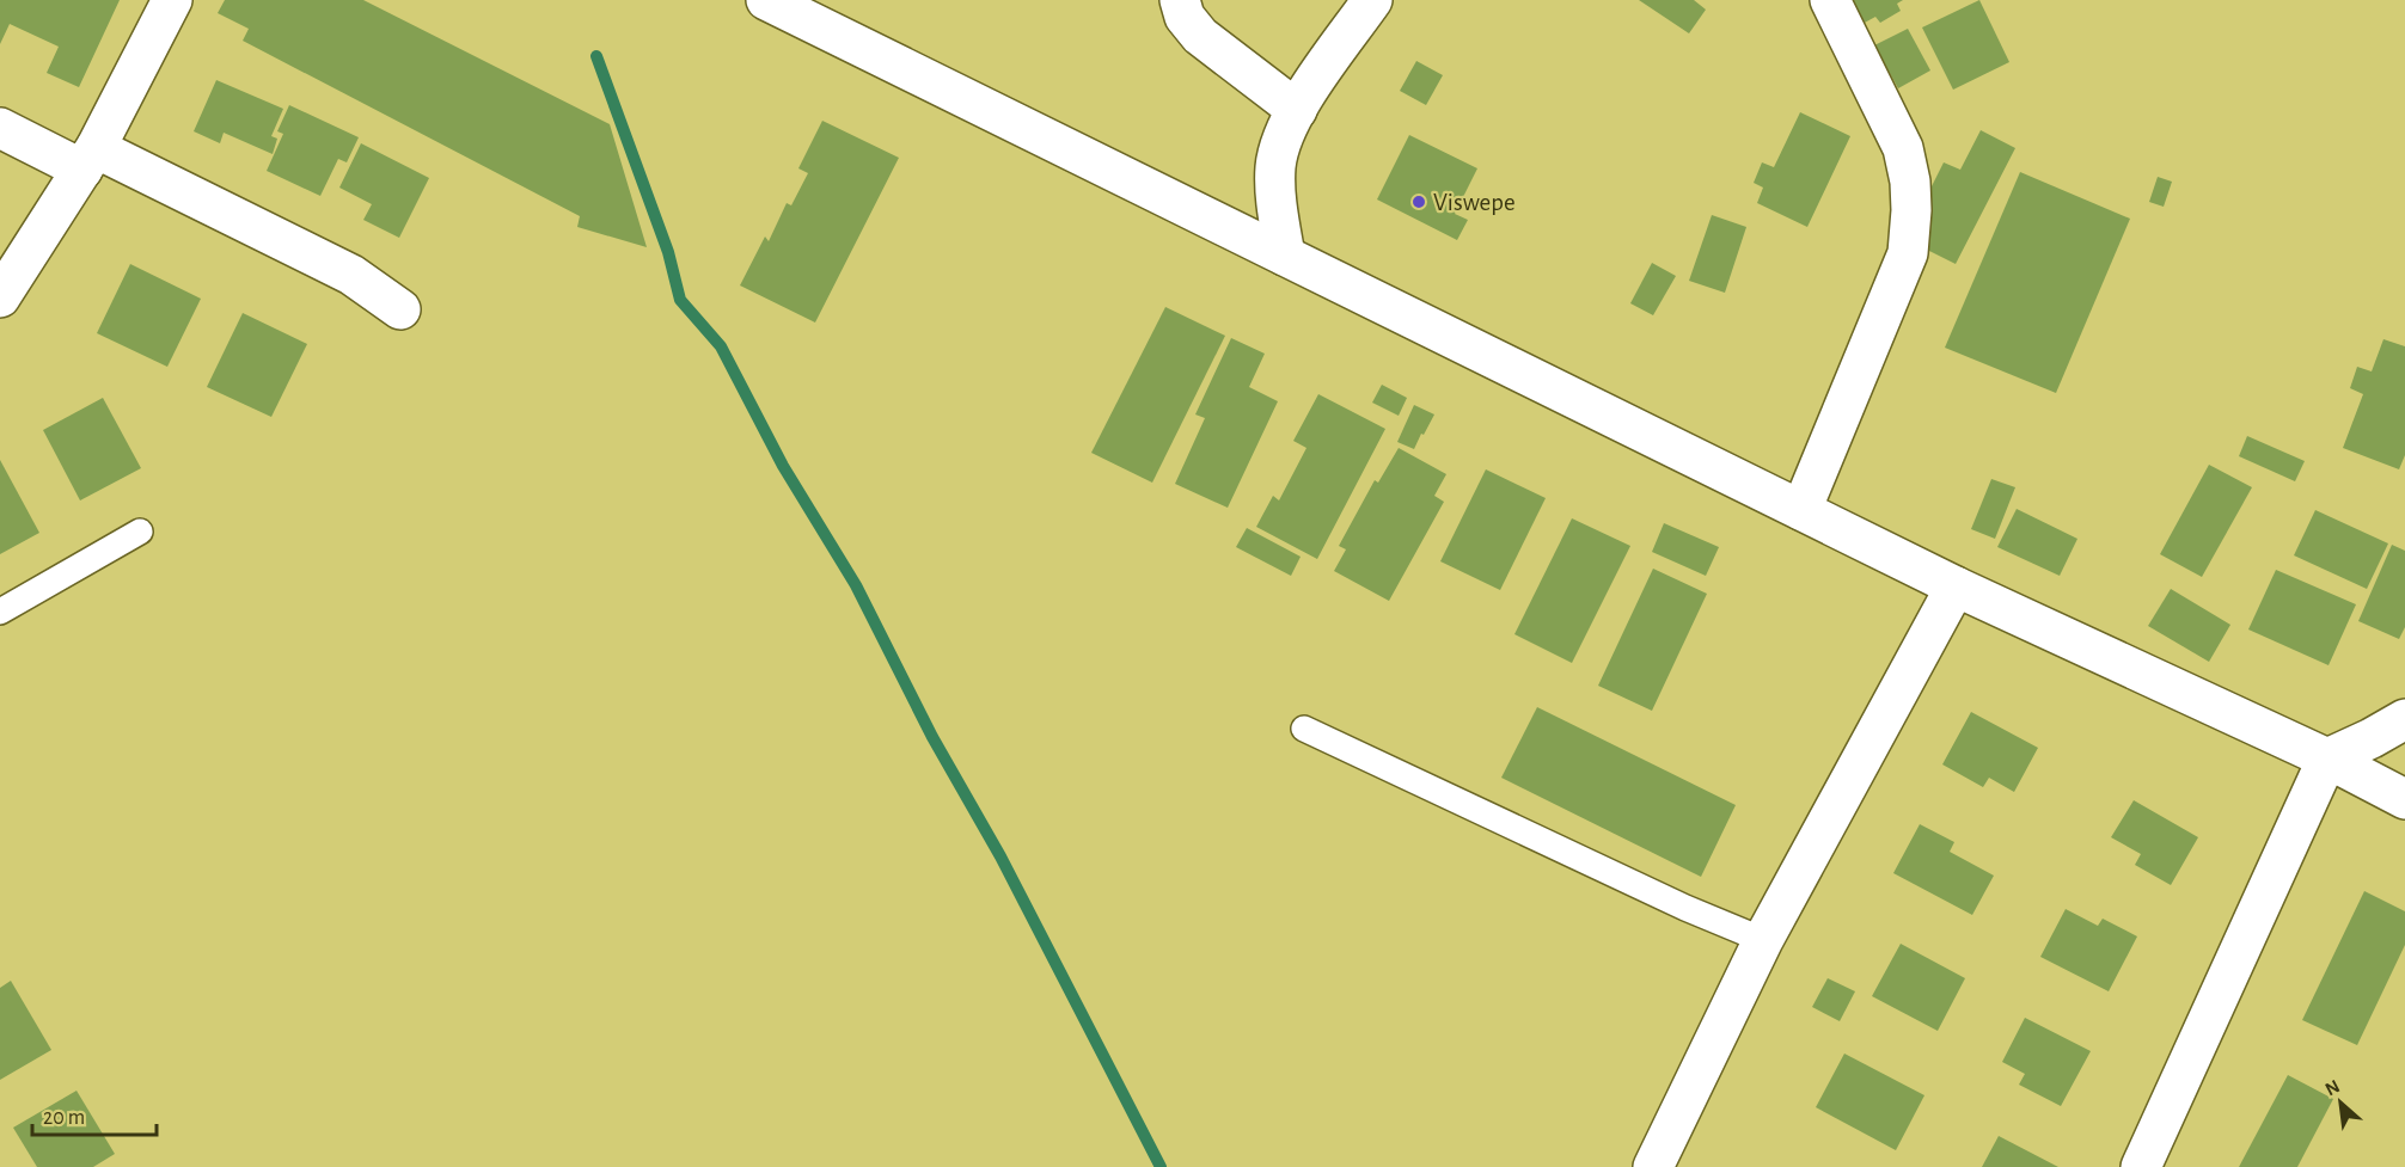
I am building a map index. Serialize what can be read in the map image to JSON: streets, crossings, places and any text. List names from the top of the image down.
{
  "places": ["Viswepe"],
  "scale_bar": "20 m",
  "north": "top left"
}
